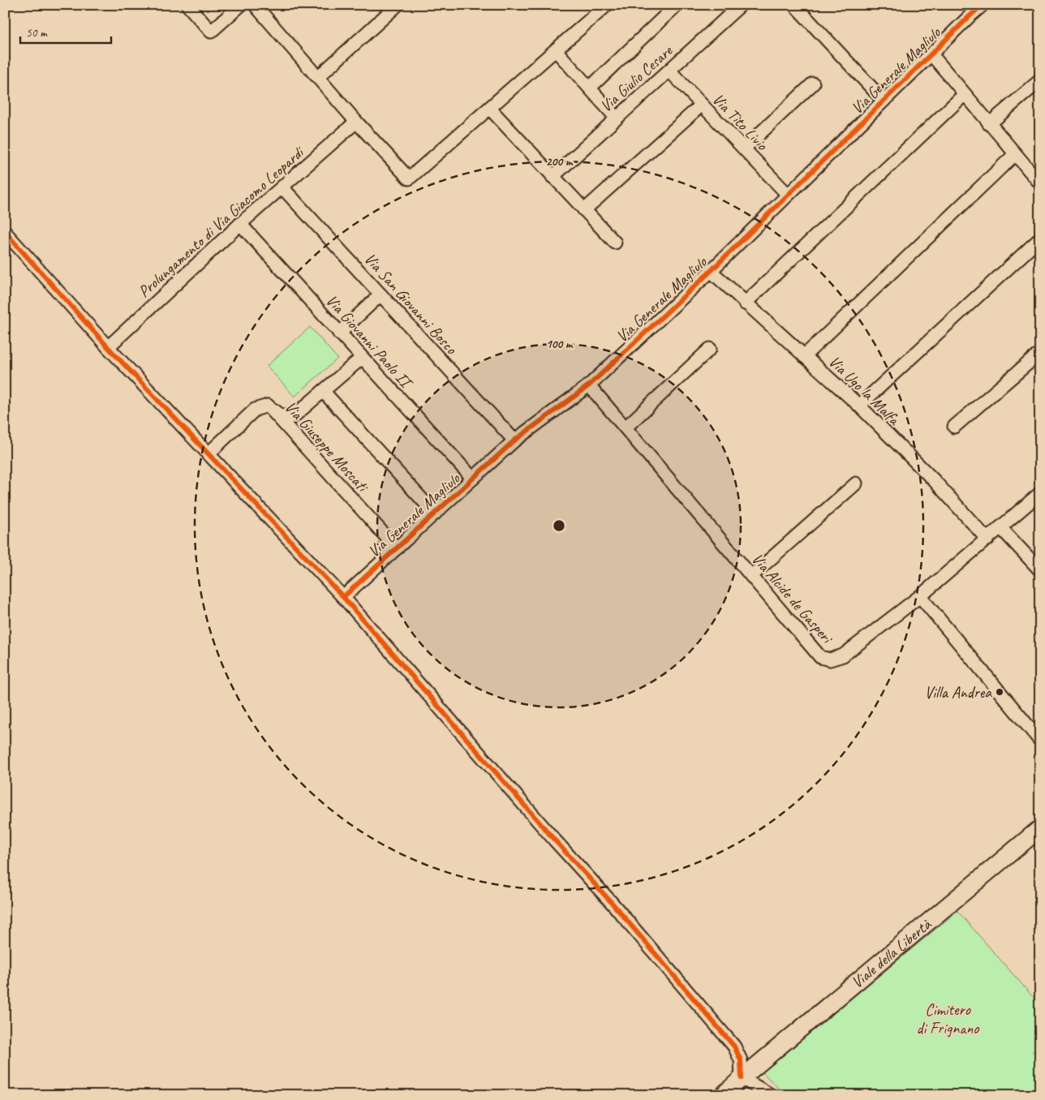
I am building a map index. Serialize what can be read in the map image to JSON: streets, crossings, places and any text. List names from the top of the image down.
{
  "streets": {
    "street": [
      "Via Generale Magliulo",
      "Via Giulio Cesare",
      "Via Tito Livio",
      "Prolungamento di Via Giacomo Leopardi",
      "Via San Giovanni Bosco",
      "Via Giovanni Paolo II",
      "Via Ugo la Malfa",
      "Via Giuseppe Moscati",
      "Via Alcide de Gasperi",
      "Viale della Libertà"
    ]
  },
  "crossings": [
    ["Via Generale Magliulo", "Via Tito Livio"],
    ["Via Generale Magliulo", "Via San Giovanni Bosco"],
    ["Via Generale Magliulo", "Via Giovanni Paolo II"],
    ["Via Generale Magliulo", "Via Ugo la Malfa"],
    ["Via Generale Magliulo", "Via Giuseppe Moscati"],
    ["Via Generale Magliulo", "Via Alcide de Gasperi"],
    ["Via Giulio Cesare", "Via Tito Livio"],
    ["Prolungamento di Via Giacomo Leopardi", "Via San Giovanni Bosco"],
    ["Prolungamento di Via Giacomo Leopardi", "Via Giovanni Paolo II"],
    ["Via Ugo la Malfa", "Via Alcide de Gasperi"]
  ],
  "parks": ["Cimitero di Frignano"],
  "places": ["Villa Andrea"],
  "scale_bar": "50 m",
  "rings": ["200 m", "100 m"]
}
